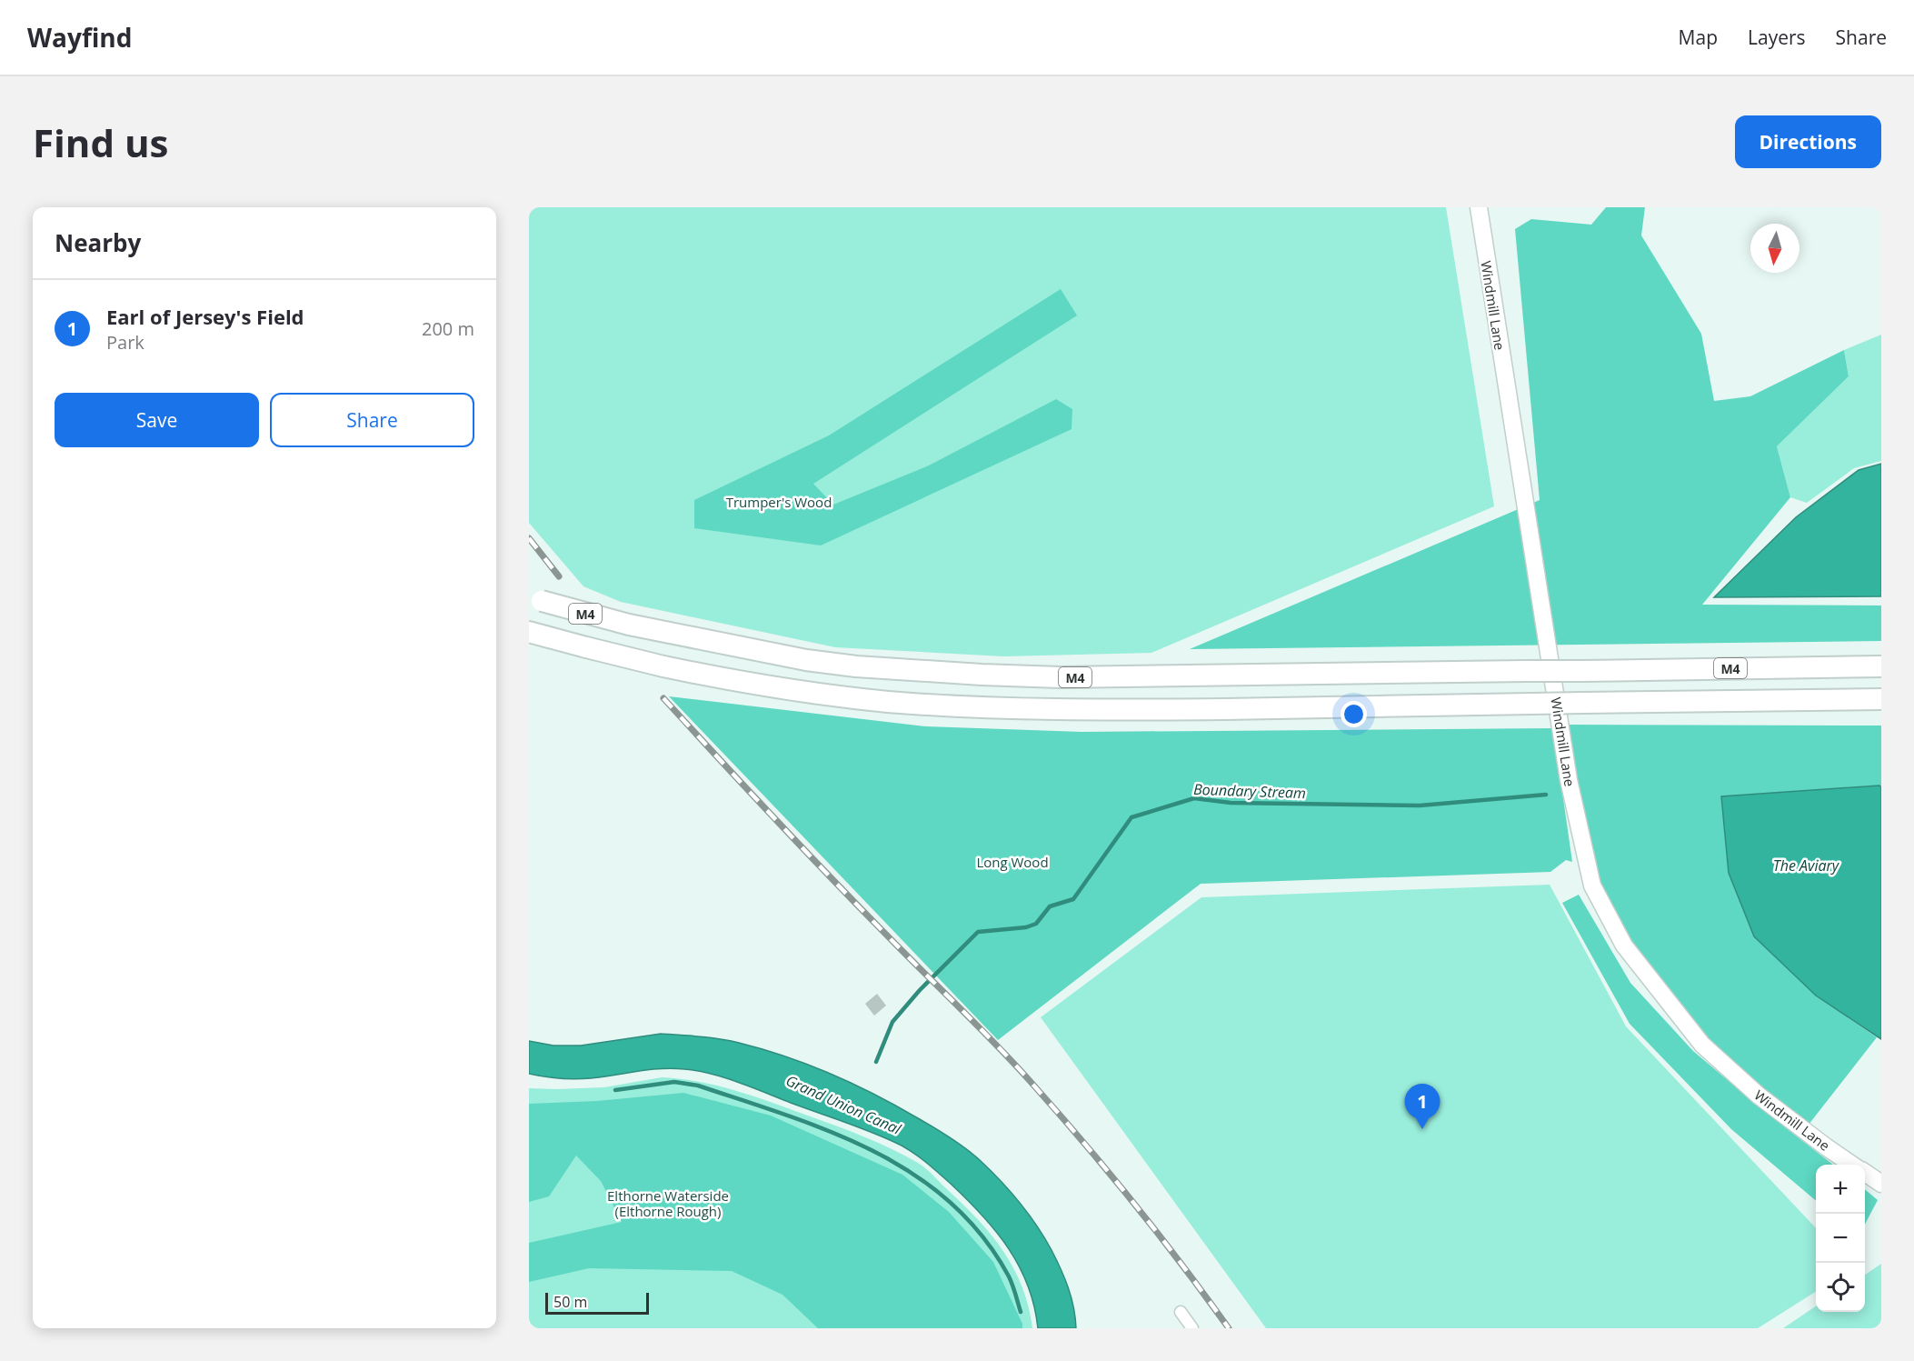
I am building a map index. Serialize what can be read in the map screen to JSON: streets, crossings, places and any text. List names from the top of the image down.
{
  "streets": {
    "highway": ["M4"],
    "main road": ["Windmill Lane"]
  },
  "water": ["Boundary Stream", "The Aviary", "Grand Union Canal"],
  "parks": ["Trumper's Wood", "Long Wood", "Elthorne Waterside (Elthorne Rough)"],
  "scale_bar": "50 m",
  "north": "bottom",
  "page": {
    "header": "Wayfind",
    "nav": ["Map", "Layers", "Share"],
    "buttons": [
      "Directions",
      ["Save", "Share"]
    ],
    "title": "Find us",
    "heading": "Nearby",
    "list": [
      {
        "mark": "1",
        "name": "Earl of Jersey's Field",
        "note": "Park",
        "value": "200 m"
      }
    ],
    "pins": "1",
    "map_buttons": ["+", "−"],
    "scale": "50 m"
  }
}
